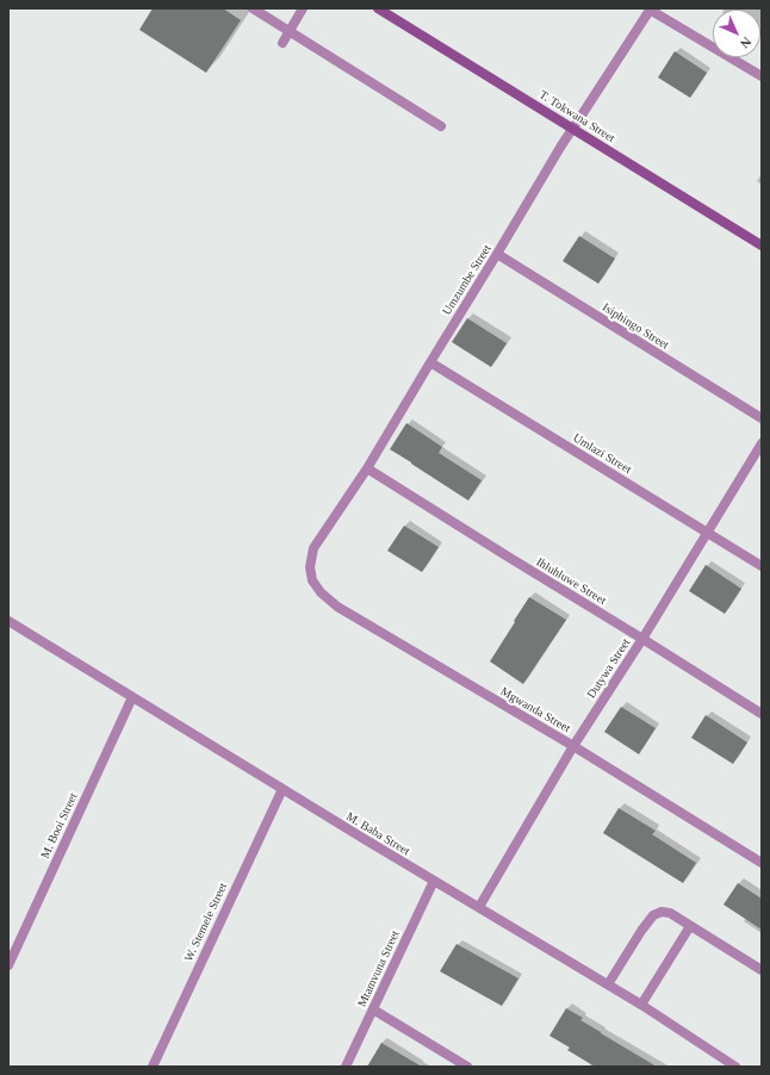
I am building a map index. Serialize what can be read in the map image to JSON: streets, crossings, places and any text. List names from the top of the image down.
{
  "streets": {
    "street": [
      "T. Tokwana Street",
      "Umzumbe Street",
      "Isiphingo Street",
      "Umlazi Street",
      "Ihluhluwe Street",
      "Dutywa Street",
      "Mgwanda Street",
      "M. Booi Street",
      "M. Baba Street",
      "W. Stemele Street",
      "Mtamvuna Street"
    ]
  },
  "crossings": [
    ["T. Tokwana Street", "Umzumbe Street"],
    ["Umzumbe Street", "Isiphingo Street"],
    ["Umzumbe Street", "Umlazi Street"],
    ["Umzumbe Street", "Ihluhluwe Street"],
    ["Umzumbe Street", "Mgwanda Street"],
    ["Umlazi Street", "Dutywa Street"],
    ["Ihluhluwe Street", "Dutywa Street"],
    ["Dutywa Street", "Mgwanda Street"],
    ["Dutywa Street", "M. Baba Street"],
    ["M. Booi Street", "M. Baba Street"],
    ["M. Baba Street", "W. Stemele Street"],
    ["M. Baba Street", "Mtamvuna Street"]
  ],
  "north": "bottom right"
}
